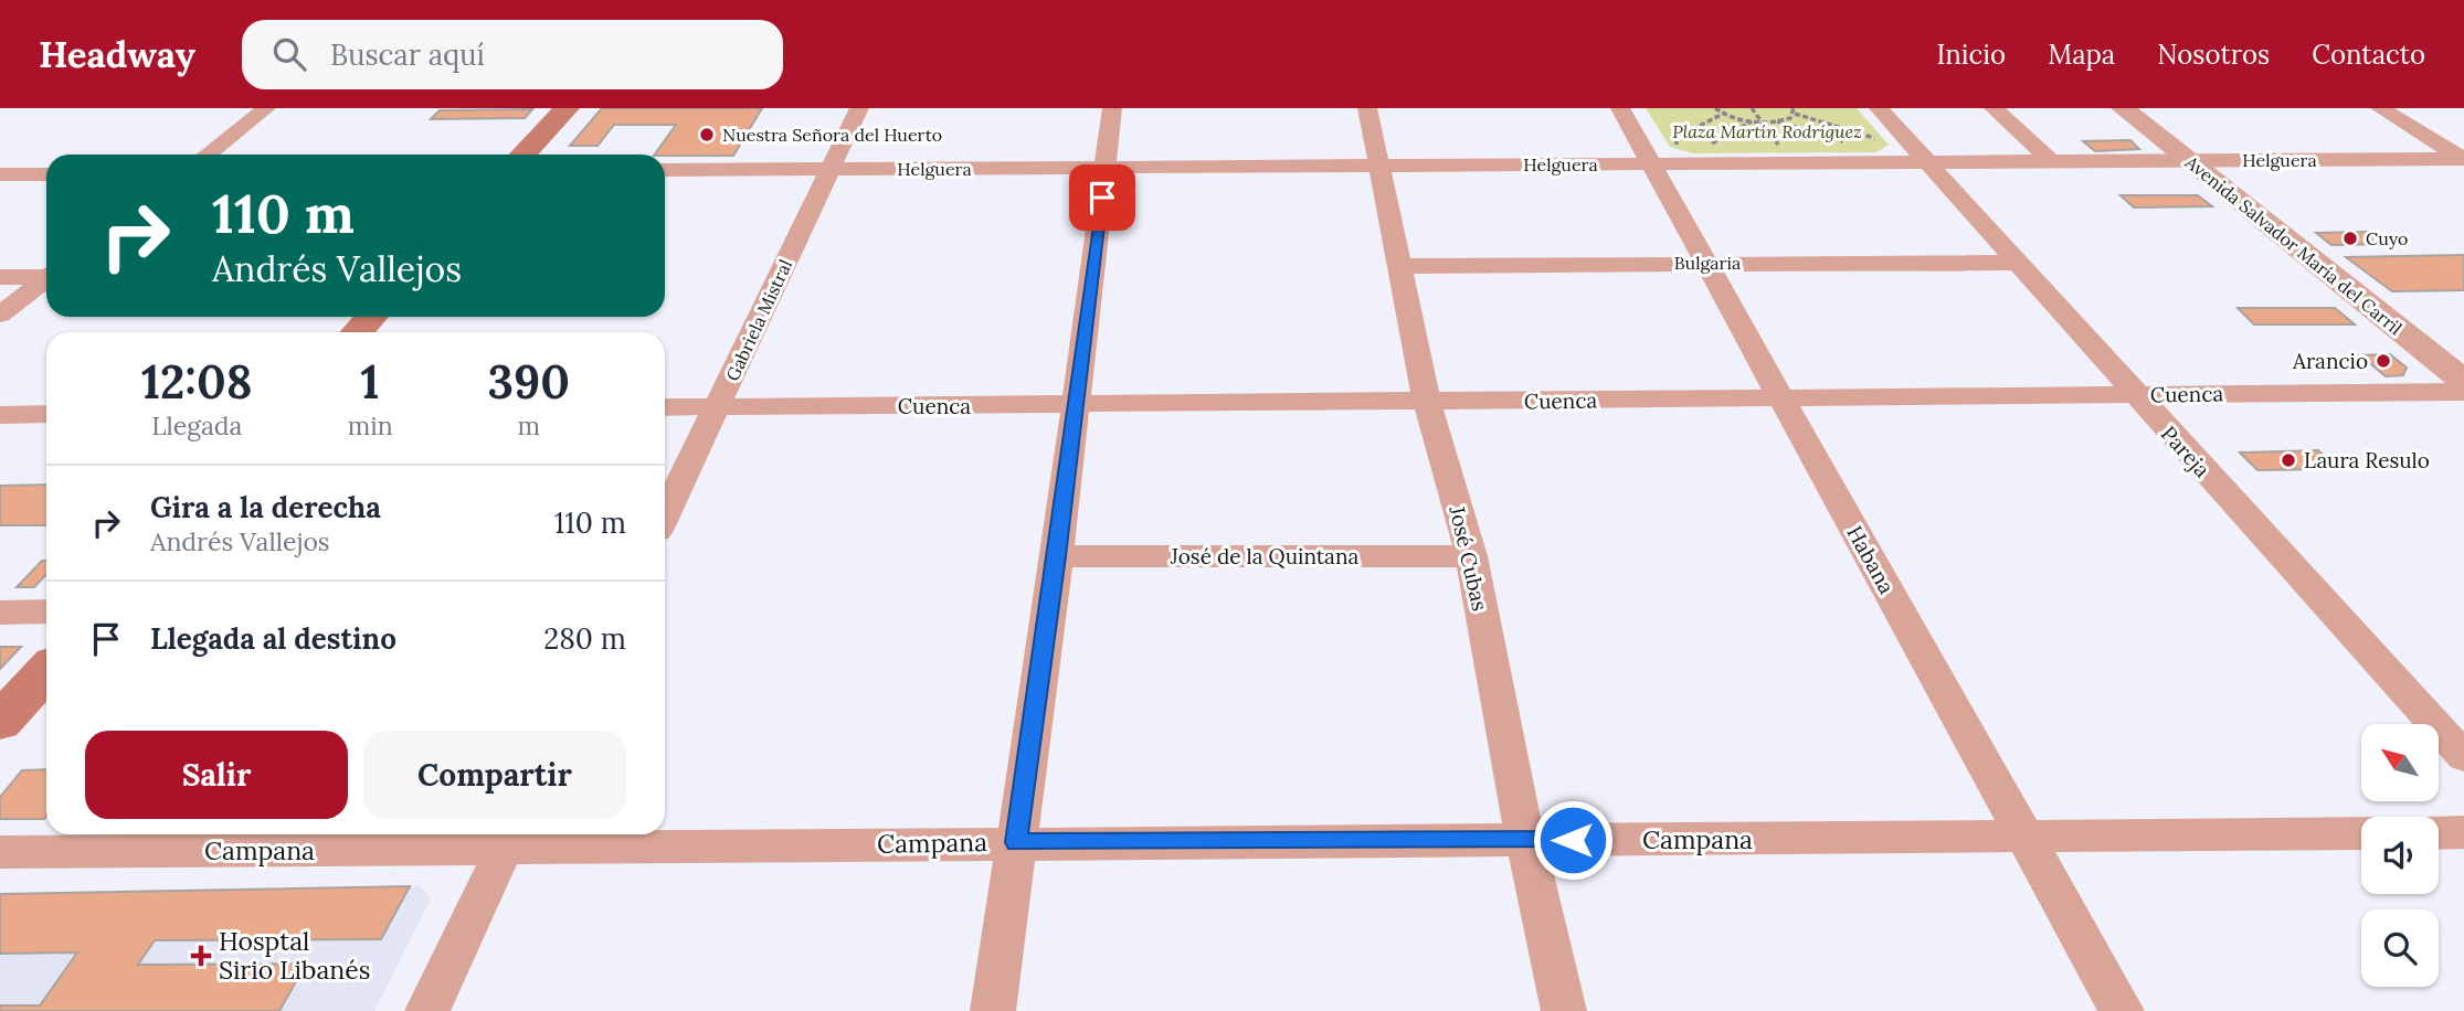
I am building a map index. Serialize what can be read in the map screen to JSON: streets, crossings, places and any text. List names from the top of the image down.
{
  "streets": {
    "street": [
      "Helguera",
      "Avenida Salvador María del Carril",
      "Bulgaria",
      "Gabriela Mistral",
      "Cuenca",
      "Pareja",
      "José de la Quintana",
      "José Cubas",
      "Habana",
      "Campana"
    ]
  },
  "crossings": [
    ["Helguera", "Avenida Salvador María del Carril"],
    ["Helguera", "Gabriela Mistral"],
    ["Helguera", "Pareja"],
    ["Helguera", "José Cubas"],
    ["Helguera", "Habana"],
    ["Bulgaria", "Pareja"],
    ["Bulgaria", "José Cubas"],
    ["Bulgaria", "Habana"],
    ["Gabriela Mistral", "Cuenca"],
    ["Cuenca", "Pareja"],
    ["Cuenca", "José Cubas"],
    ["Cuenca", "Habana"],
    ["José de la Quintana", "José Cubas"],
    ["José Cubas", "Campana"],
    ["Habana", "Campana"]
  ],
  "parks": ["Plaza Martín Rodríguez"],
  "places": {
    "other": [
      "Nuestra Señora del Huerto",
      "Cuyo",
      "Arancio",
      "Laura Resulo"
    ],
    "health": ["Hosptal Sirio Libanés"]
  },
  "north": "top left",
  "page": {
    "header": "Headway",
    "search": "Buscar aquí",
    "nav": [
      "Inicio",
      "Mapa",
      "Nosotros",
      "Contacto"
    ],
    "turn": ["110 m", "Andrés Vallejos"],
    "eta": [
      "12:08",
      "Llegada",
      "1",
      "min",
      "390",
      "m"
    ],
    "list": [
      {
        "name": "Gira a la derecha",
        "note": "Andrés Vallejos",
        "value": "110 m"
      },
      {
        "name": "Llegada al destino",
        "value": "280 m"
      }
    ],
    "buttons": ["Salir", "Compartir"]
  }
}
